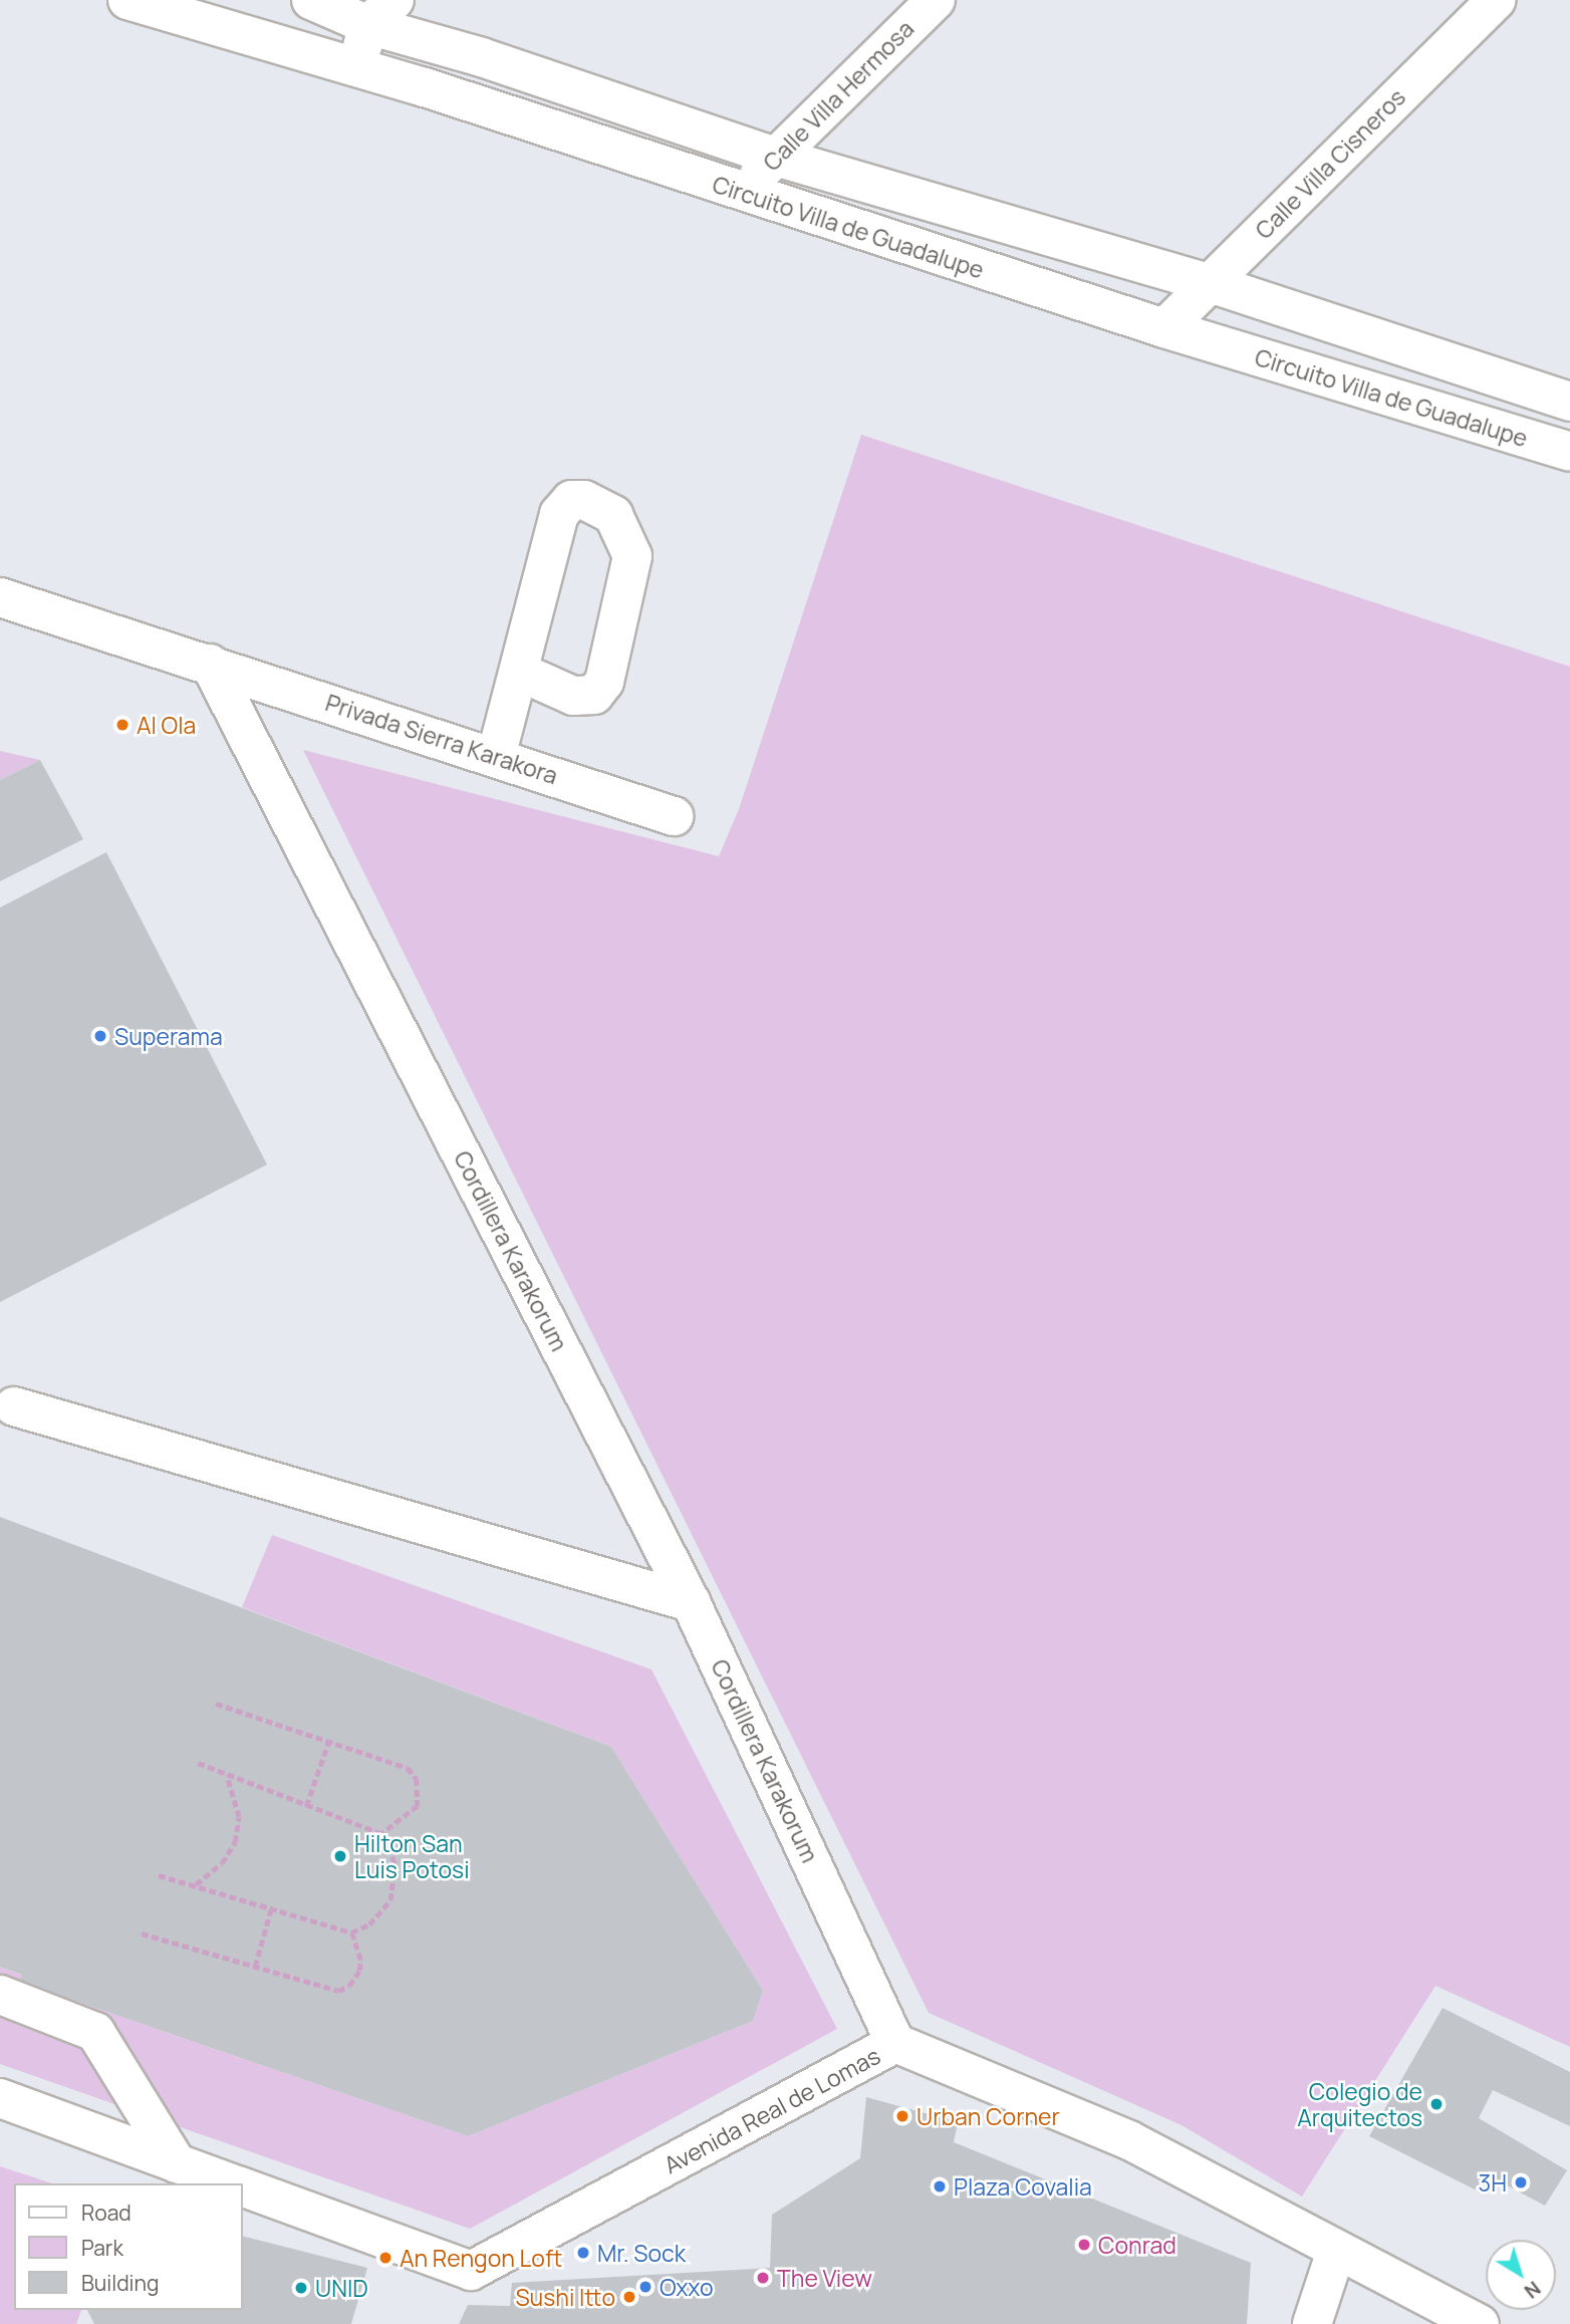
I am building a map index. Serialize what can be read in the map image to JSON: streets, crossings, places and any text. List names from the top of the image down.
{
  "streets": {
    "street": [
      "Calle Villa Hermosa",
      "Calle Villa Cisneros",
      "Circuito Villa de Guadalupe",
      "Privada Sierra Karakora",
      "Cordillera Karakorum",
      "Avenida Real de Lomas"
    ]
  },
  "crossings": [
    ["Calle Villa Hermosa", "Circuito Villa de Guadalupe"],
    ["Calle Villa Cisneros", "Circuito Villa de Guadalupe"],
    ["Privada Sierra Karakora", "Cordillera Karakorum"],
    ["Cordillera Karakorum", "Avenida Real de Lomas"]
  ],
  "places": [
    "Al Ola",
    "Superama",
    "Hilton San Luis Potosi",
    "Colegio de Arquitectos",
    "Urban Corner",
    "3H",
    "Plaza Covalia",
    "Conrad",
    "Mr. Sock",
    "An Rengon Loft",
    "The View",
    "Oxxo",
    "UNID",
    "Sushi Itto"
  ],
  "legend": ["Road", "Park", "Building"],
  "north": "bottom right"
}
